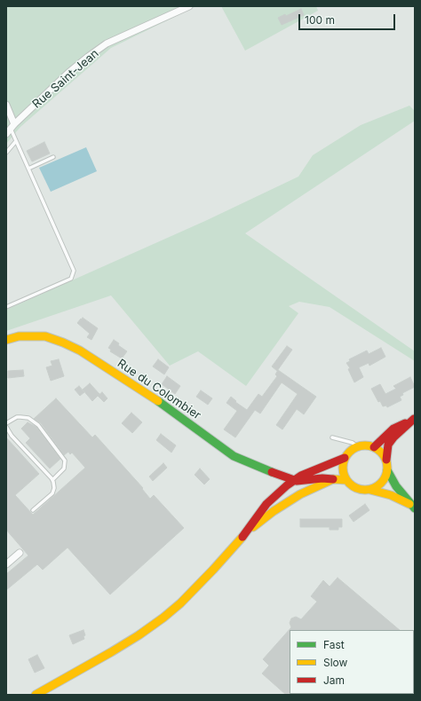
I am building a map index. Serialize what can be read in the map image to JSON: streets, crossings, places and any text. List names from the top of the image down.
{
  "streets": {
    "street": ["Rue Saint-Jean", "Rue du Colombier"]
  },
  "legend": ["Fast", "Slow", "Jam"],
  "scale_bar": "100 m"
}
